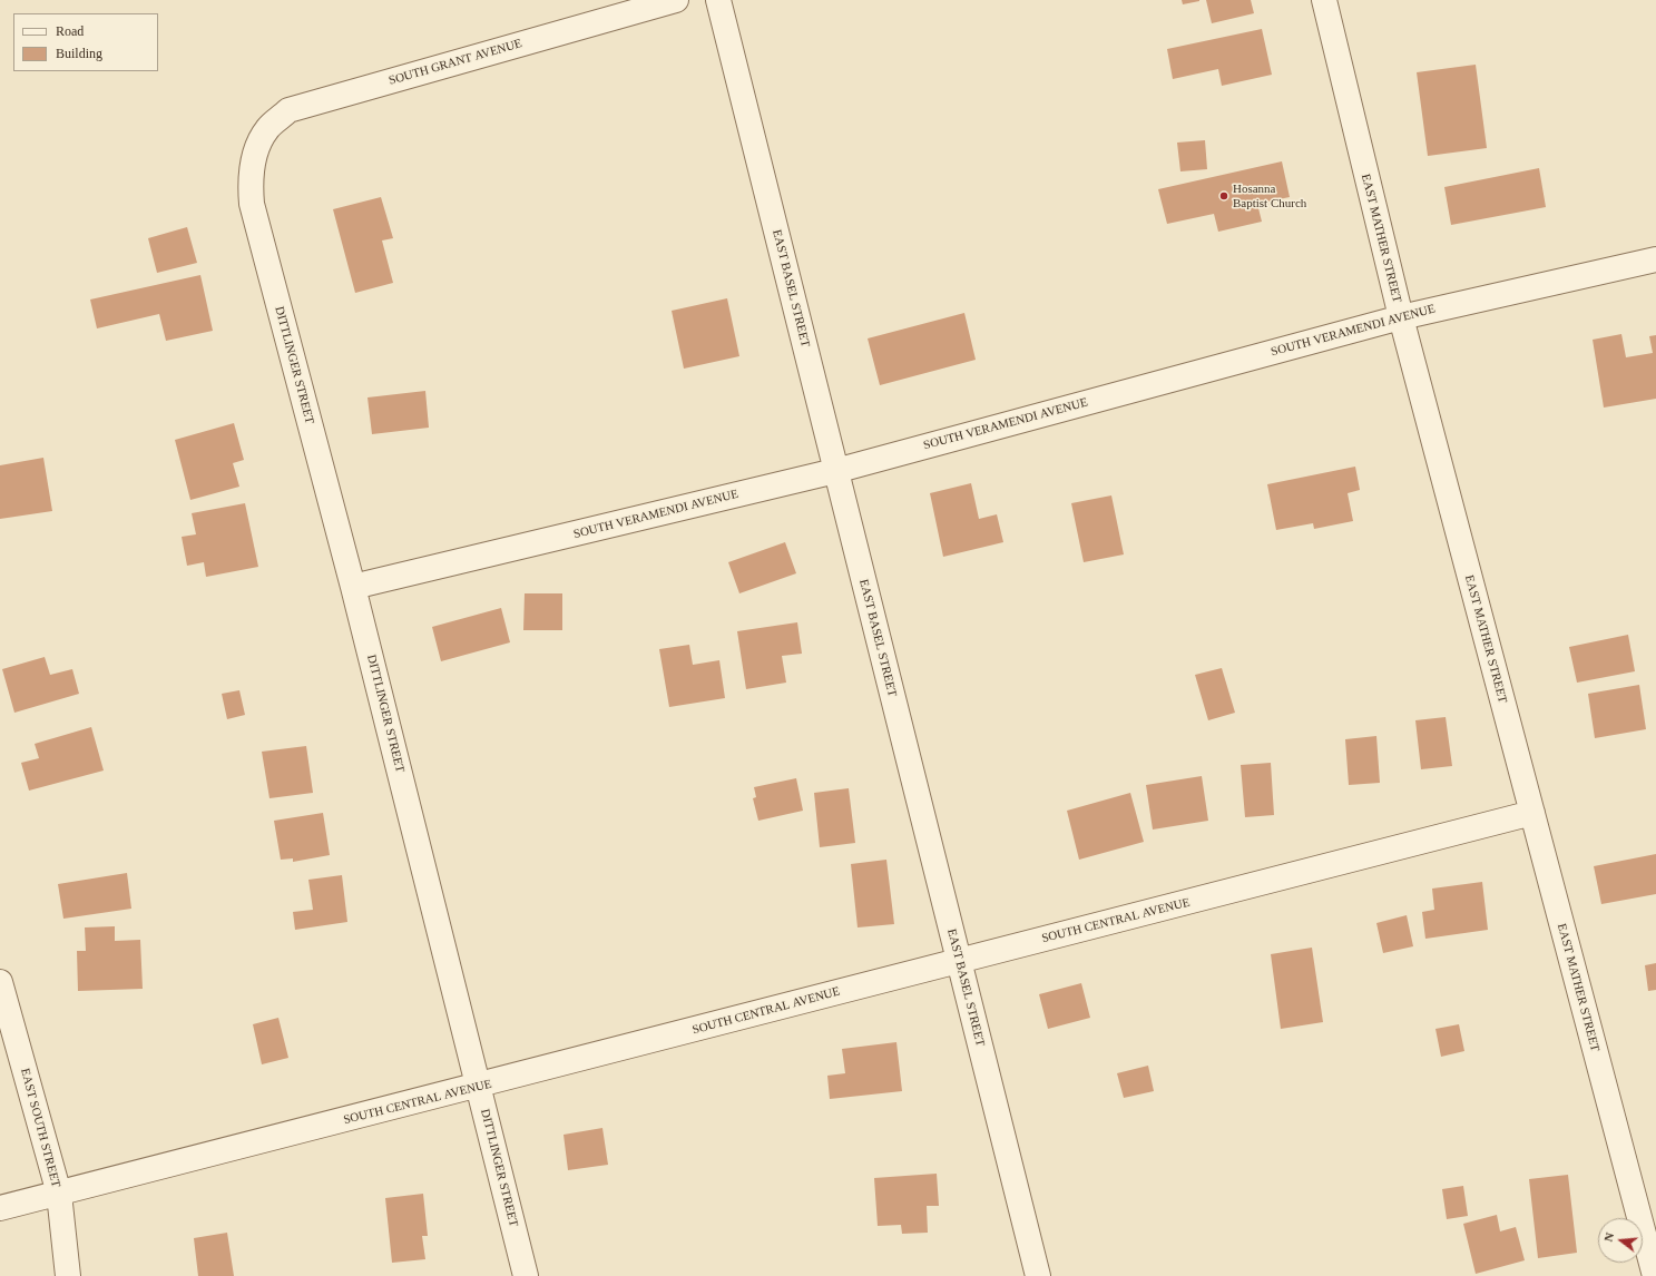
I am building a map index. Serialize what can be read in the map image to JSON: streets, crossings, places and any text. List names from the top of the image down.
{
  "streets": {
    "street": [
      "SOUTH GRANT AVENUE",
      "EAST MATHER STREET",
      "EAST BASEL STREET",
      "SOUTH VERAMENDI AVENUE",
      "DITTLINGER STREET",
      "SOUTH CENTRAL AVENUE",
      "EAST SOUTH STREET"
    ]
  },
  "crossings": [
    ["SOUTH GRANT AVENUE", "DITTLINGER STREET"],
    ["EAST MATHER STREET", "SOUTH VERAMENDI AVENUE"],
    ["EAST MATHER STREET", "SOUTH CENTRAL AVENUE"],
    ["EAST BASEL STREET", "SOUTH VERAMENDI AVENUE"],
    ["EAST BASEL STREET", "SOUTH CENTRAL AVENUE"],
    ["SOUTH VERAMENDI AVENUE", "DITTLINGER STREET"],
    ["DITTLINGER STREET", "SOUTH CENTRAL AVENUE"],
    ["SOUTH CENTRAL AVENUE", "EAST SOUTH STREET"]
  ],
  "places": ["Hosanna Baptist Church"],
  "legend": ["Road", "Building"],
  "north": "left"
}
